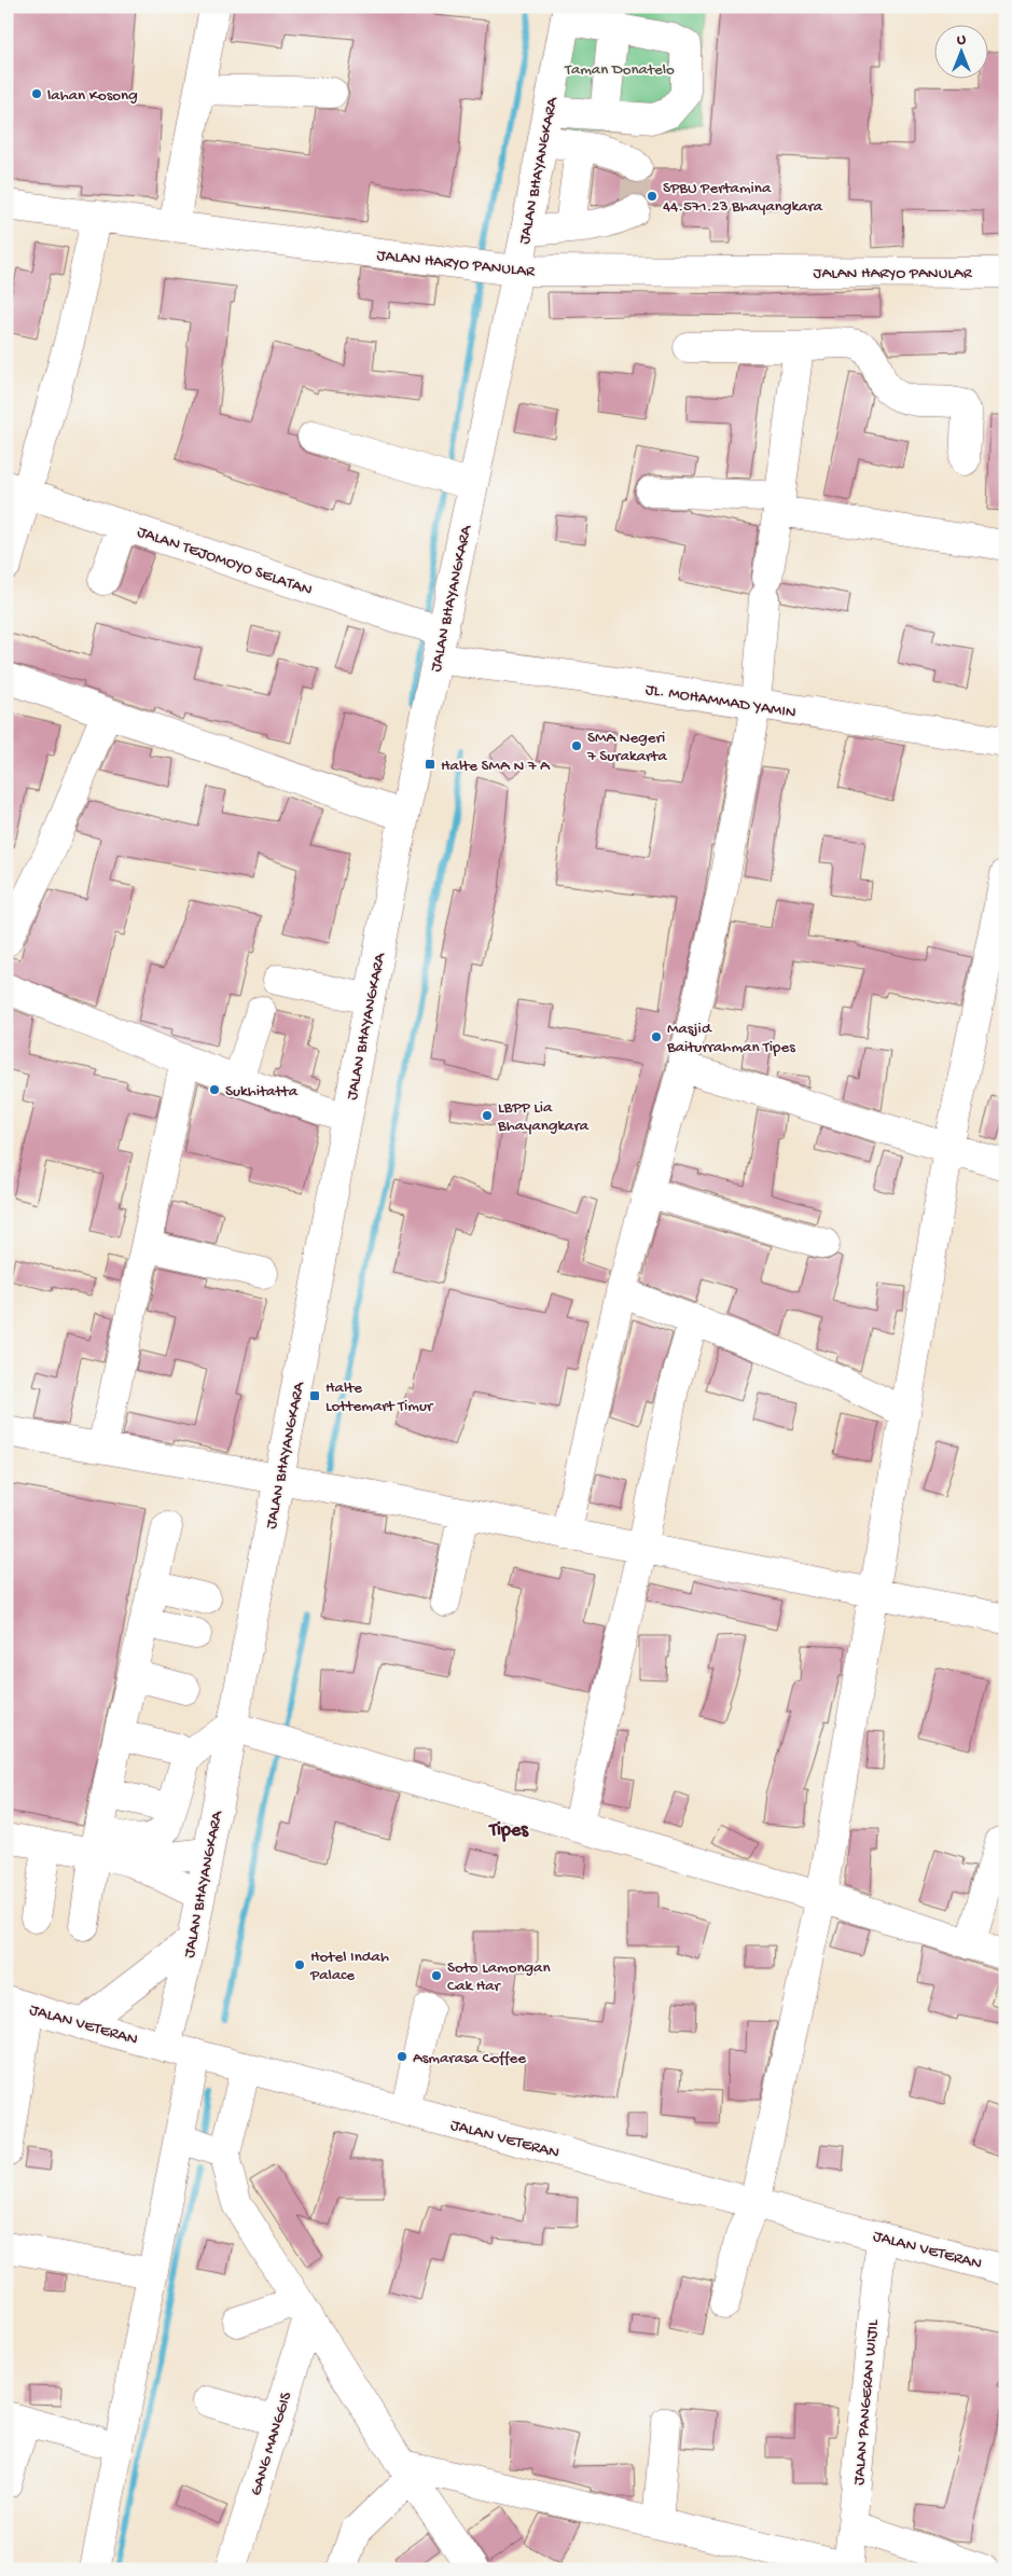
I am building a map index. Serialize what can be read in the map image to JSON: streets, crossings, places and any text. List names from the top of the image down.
{
  "streets": {
    "street": [
      "JALAN BHAYANGKARA",
      "JALAN HARYO PANULAR",
      "JALAN TEJOMOYO SELATAN",
      "JL. MOHAMMAD YAMIN",
      "JALAN VETERAN",
      "JALAN PANGERAN WIJIL",
      "GANG MANGGIS"
    ]
  },
  "crossings": [
    ["JALAN BHAYANGKARA", "JALAN HARYO PANULAR"],
    ["JALAN BHAYANGKARA", "JALAN TEJOMOYO SELATAN"],
    ["JALAN BHAYANGKARA", "JL. MOHAMMAD YAMIN"],
    ["JALAN BHAYANGKARA", "JALAN VETERAN"],
    ["JALAN VETERAN", "JALAN PANGERAN WIJIL"]
  ],
  "districts": ["Tipes"],
  "parks": ["Taman Donatelo"],
  "places": {
    "other": [
      "lahan Kosong",
      "SPBU Pertamina 44.571.23 Bhayangkara",
      "SMA Negeri 7 Surakarta",
      "Masjid Baiturrahman Tipes",
      "Sukhitatta",
      "LBPP Lia Bhayangkara",
      "Hotel Indah Palace",
      "Soto Lamongan Cak Har",
      "Asmarasa Coffee"
    ],
    "transit": ["Halte SMA N 7 A", "Halte Lottemart Timur"]
  },
  "north": "top"
}
